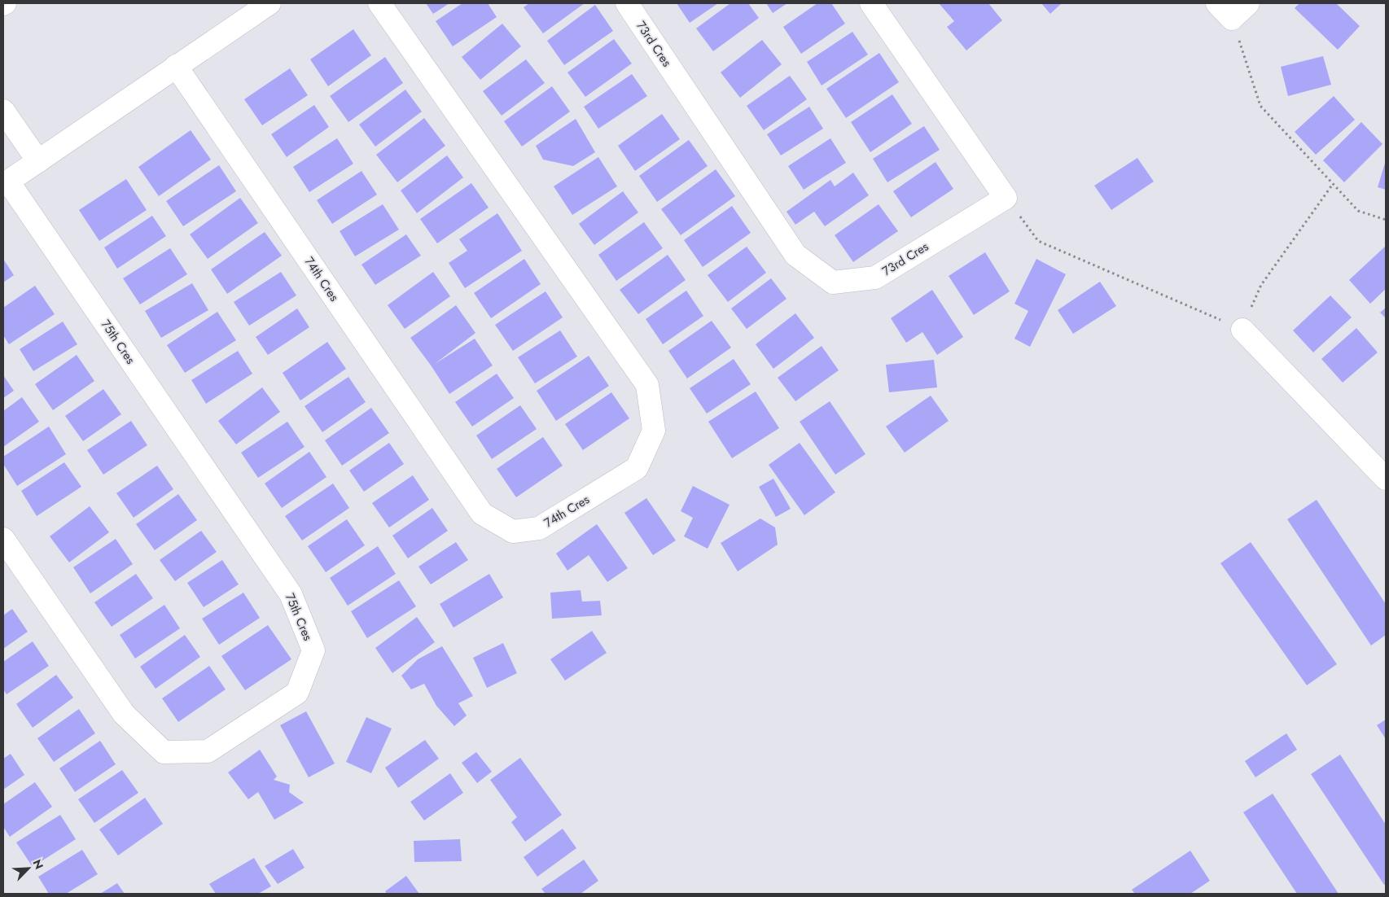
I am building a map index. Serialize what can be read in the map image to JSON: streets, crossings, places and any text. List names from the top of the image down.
{
  "streets": {
    "street": ["73rd Cres", "74th Cres", "75th Cres"]
  },
  "north": "top right"
}
